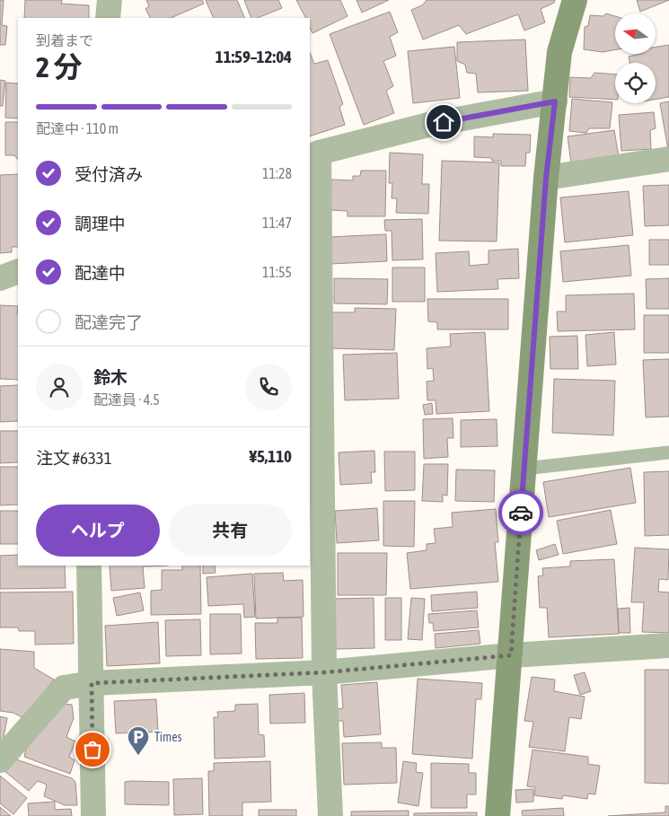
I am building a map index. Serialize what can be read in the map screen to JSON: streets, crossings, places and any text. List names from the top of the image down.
{
  "places": {
    "parking": ["Times"]
  },
  "north": "left",
  "page": {
    "heading": ["2 分", "到着まで", "11:59–12:04"],
    "panel": [
      "鈴木",
      "配達員 · 4.5",
      "注文 #6331",
      "¥5,110"
    ],
    "bar": "配達中 · 110 m",
    "list": [
      ["受付済み", "11:28"],
      ["調理中", "11:47"],
      ["配達中", "11:55"],
      "配達完了"
    ],
    "buttons": ["ヘルプ", "共有"]
  }
}
